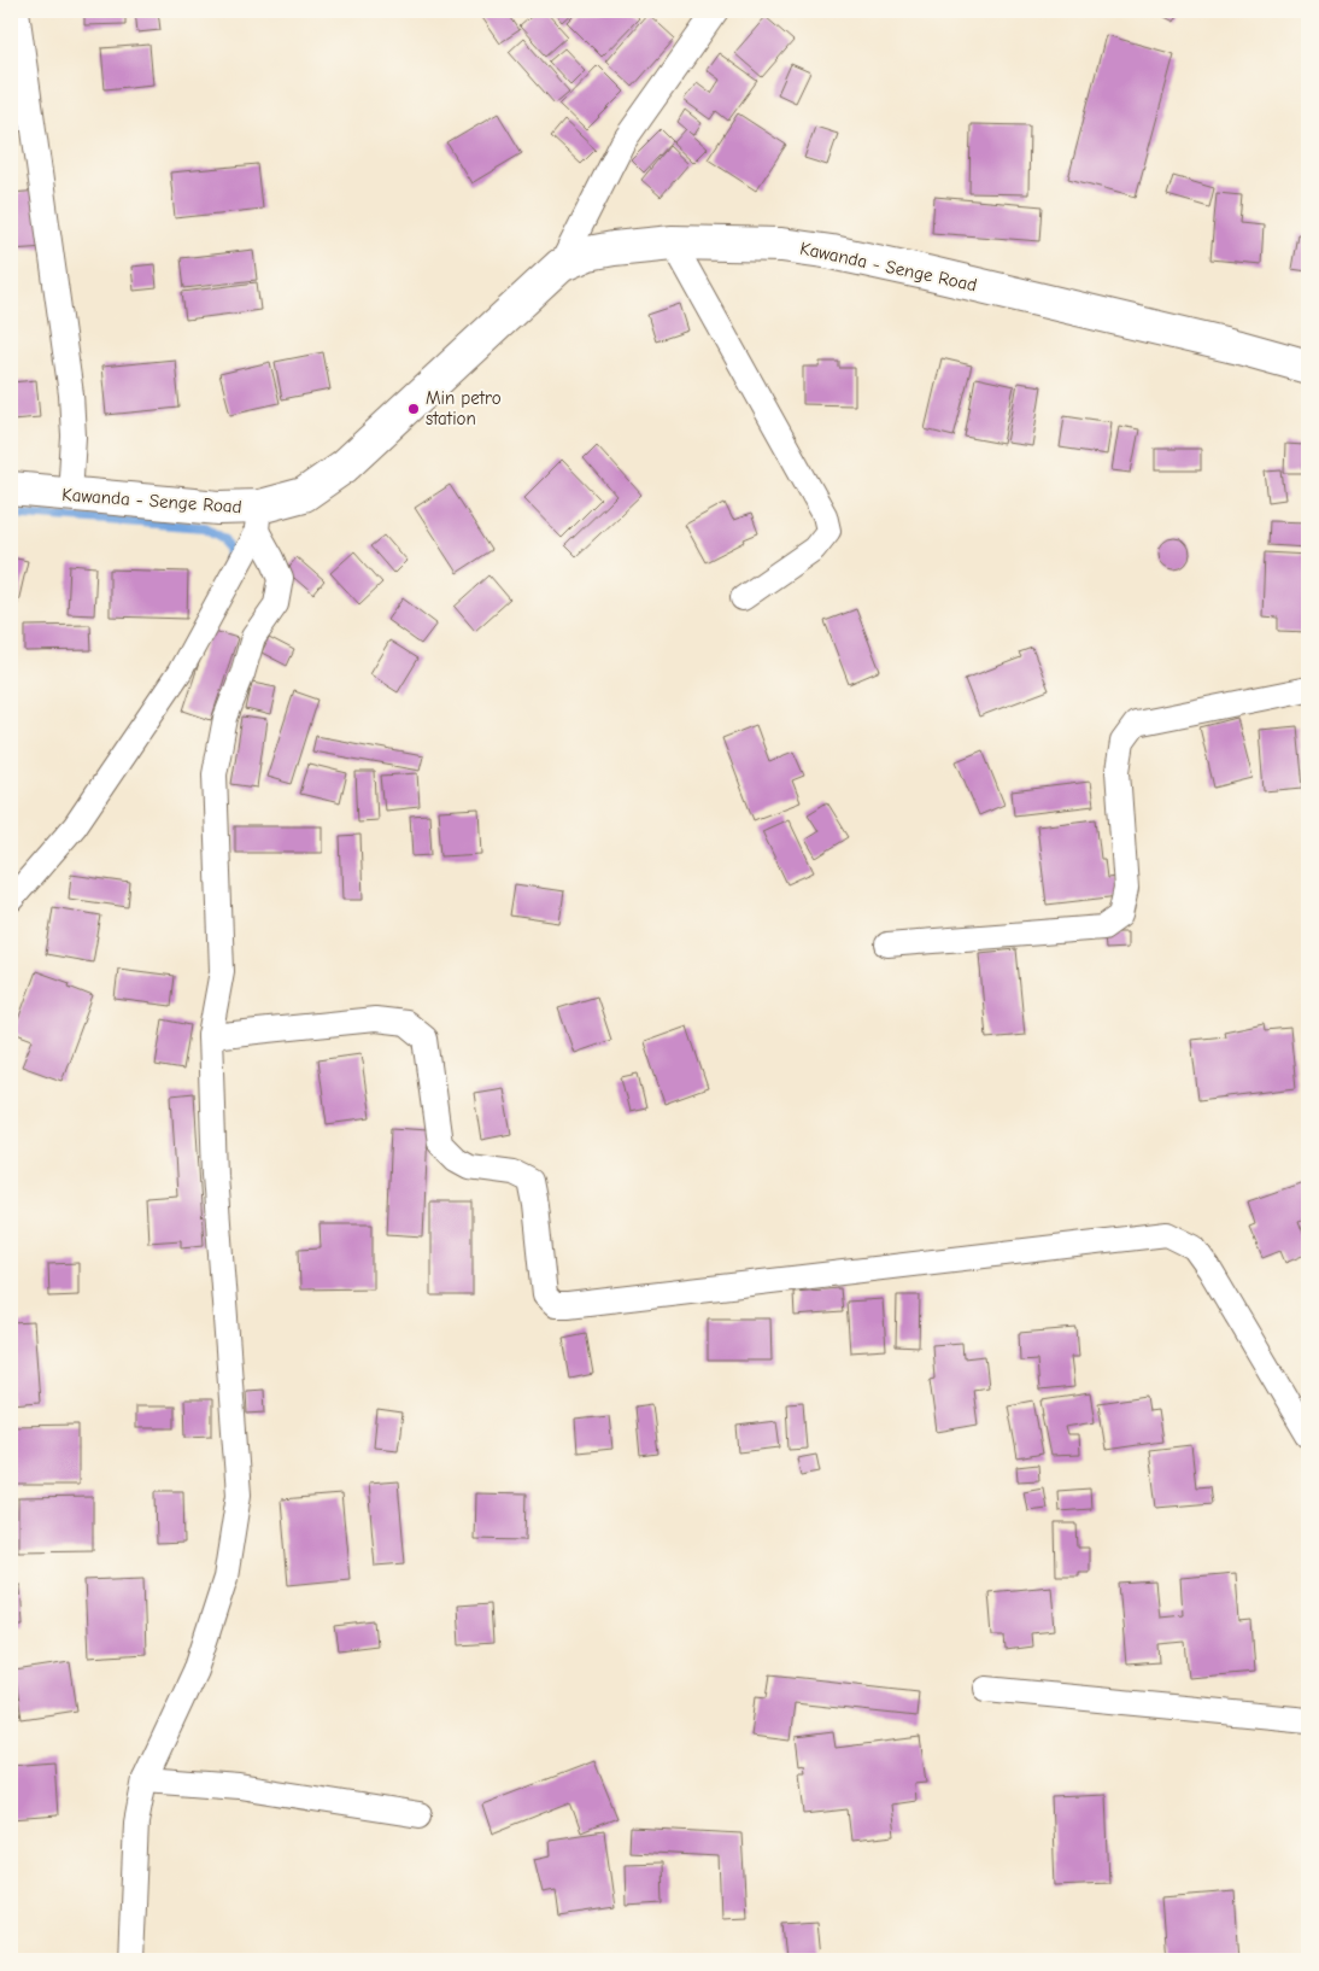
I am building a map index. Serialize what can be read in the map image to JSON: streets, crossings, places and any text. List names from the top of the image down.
{
  "streets": {
    "street": ["Kawanda - Senge Road"]
  },
  "places": ["Min petro station"]
}
